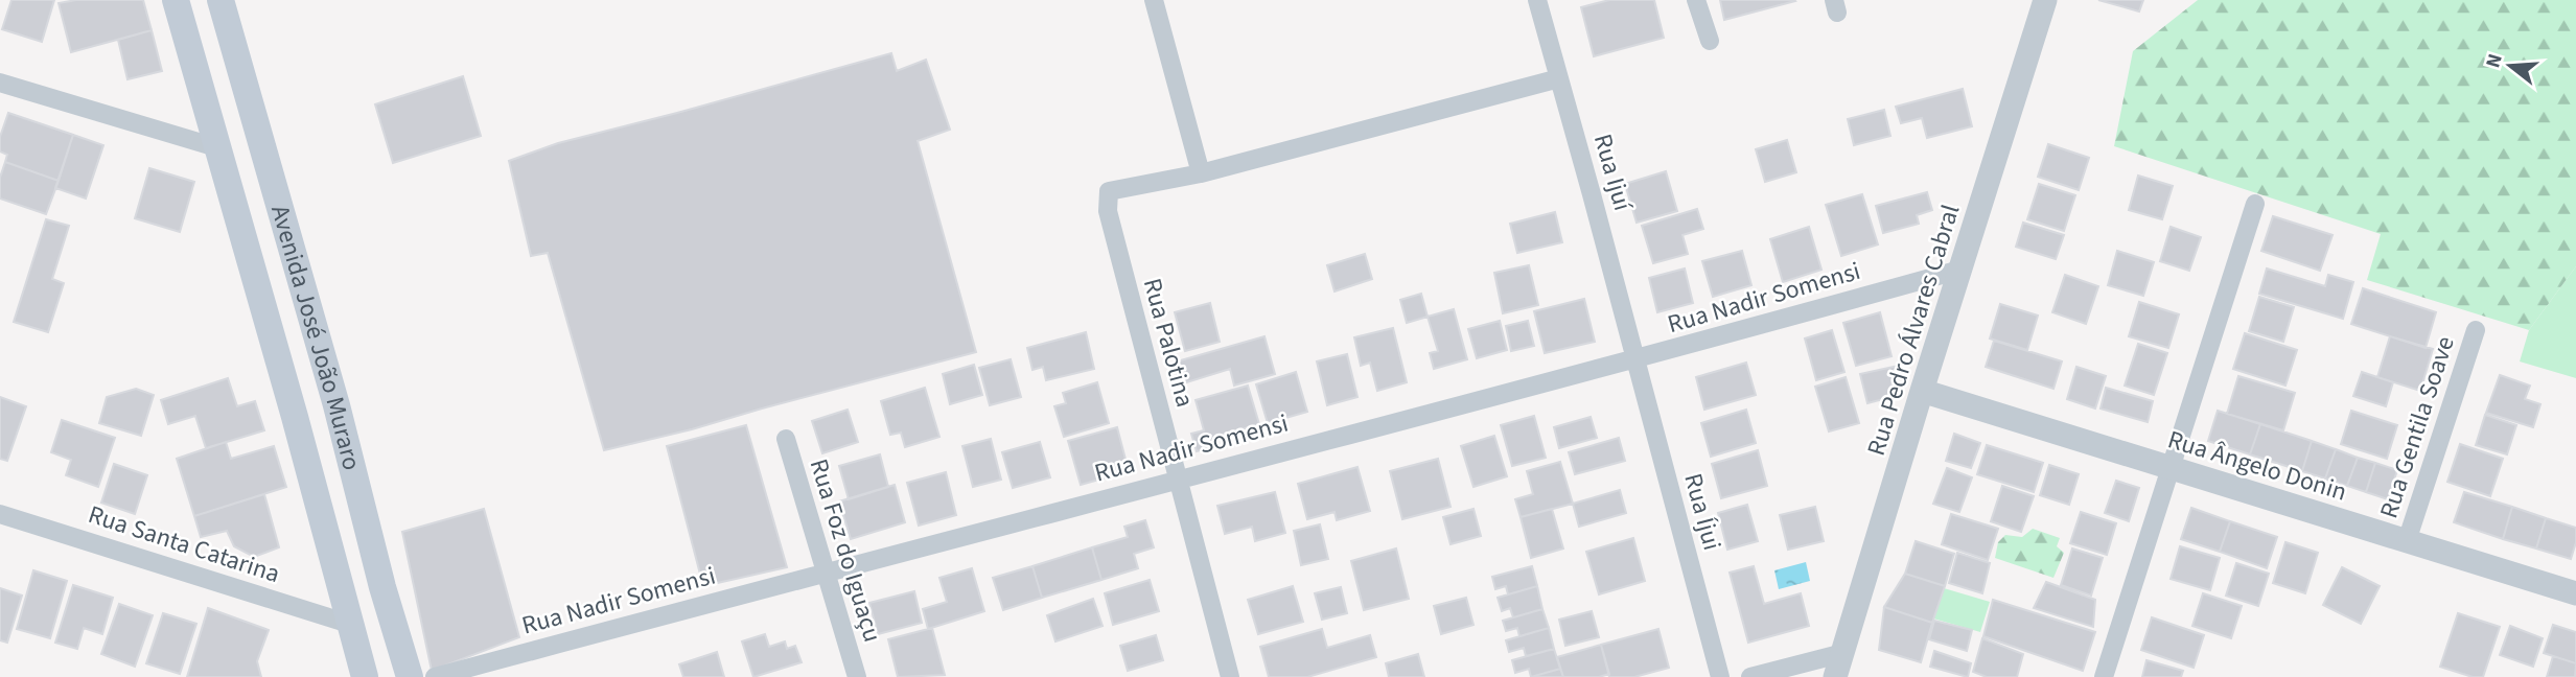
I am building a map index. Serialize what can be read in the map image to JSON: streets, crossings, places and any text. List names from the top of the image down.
{
  "streets": {
    "main road": ["Avenida José João Muraro"],
    "street": [
      "Rua Ijuí",
      "Rua Nadir Somensi",
      "Rua Pedro Álvares Cabral",
      "Rua Palotina",
      "Rua Gentila Soave",
      "Rua Ângelo Donin",
      "Rua Íjui",
      "Rua Santa Catarina",
      "Rua Foz do Iguaçu"
    ]
  },
  "crossings": [
    ["Rua Ijuí", "Rua Nadir Somensi"],
    ["Rua Ijuí", "Rua Íjui"],
    ["Rua Nadir Somensi", "Rua Pedro Álvares Cabral"],
    ["Rua Nadir Somensi", "Rua Palotina"],
    ["Rua Nadir Somensi", "Rua Íjui"],
    ["Rua Nadir Somensi", "Rua Foz do Iguaçu"],
    ["Rua Pedro Álvares Cabral", "Rua Ângelo Donin"],
    ["Avenida José João Muraro", "Rua Santa Catarina"],
    ["Rua Gentila Soave", "Rua Ângelo Donin"]
  ],
  "north": "left"
}
